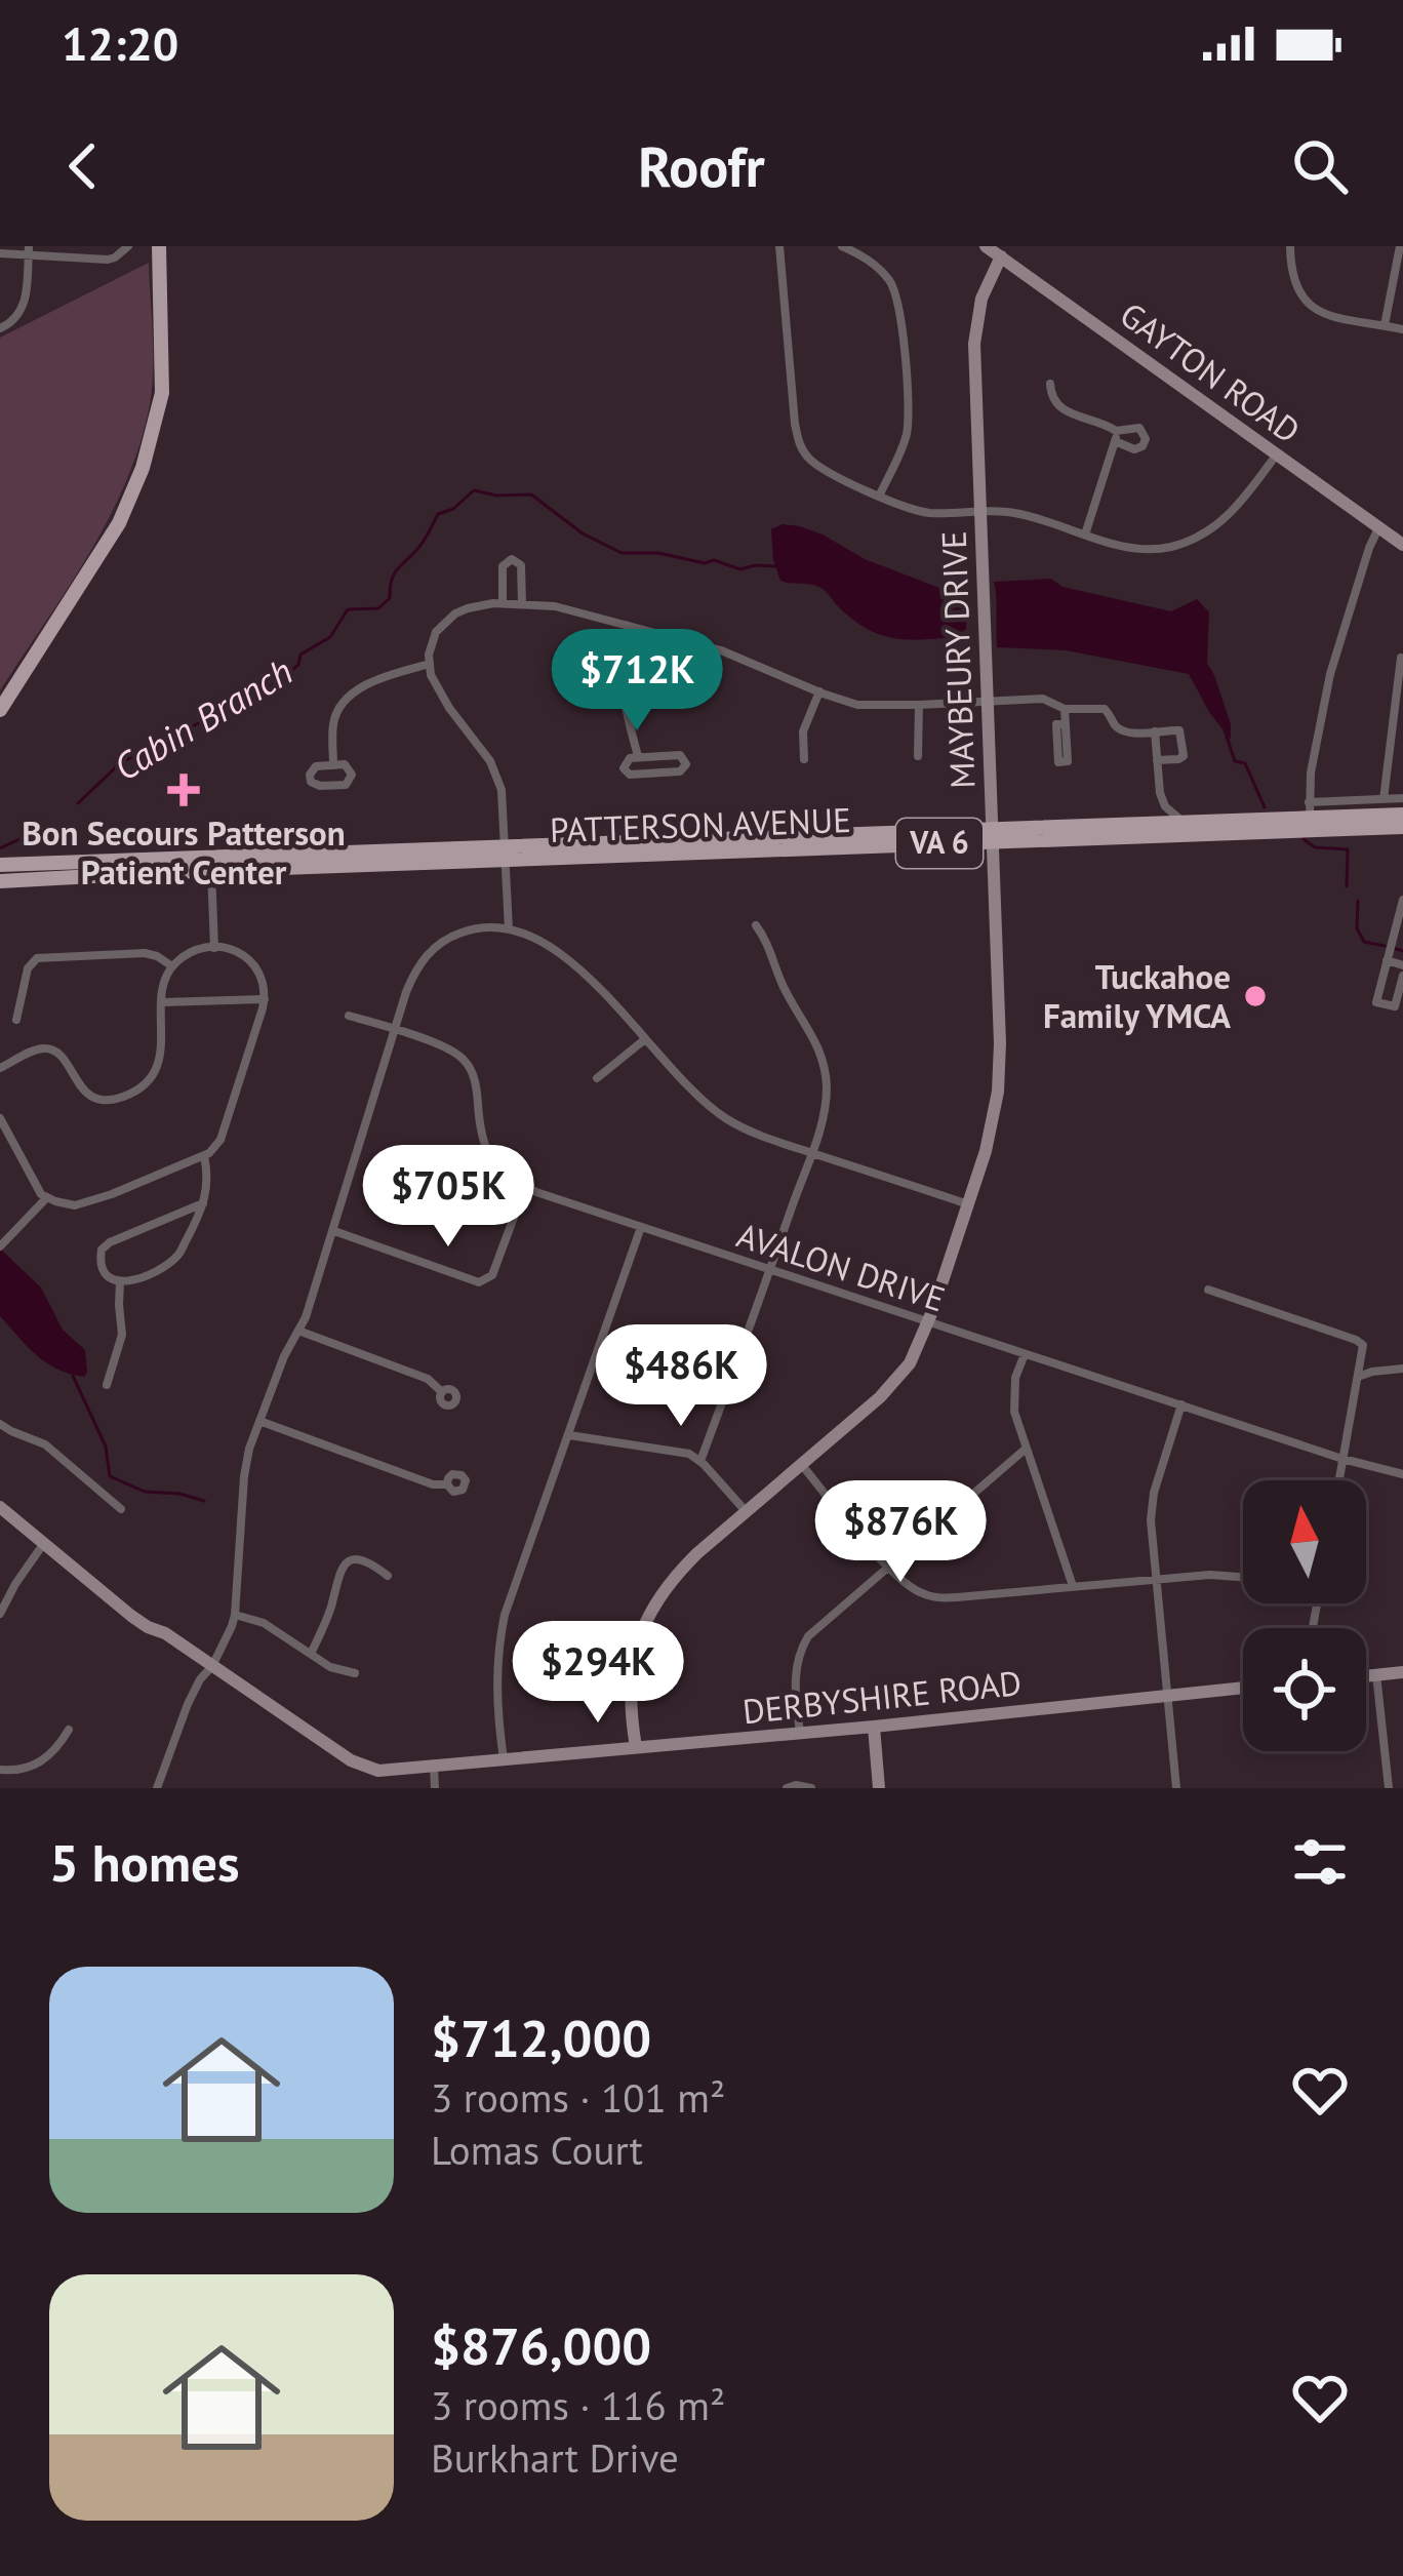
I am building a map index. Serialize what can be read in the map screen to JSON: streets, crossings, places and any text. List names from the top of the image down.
{
  "streets": {
    "main road": ["PATTERSON AVENUE", "VA 6"],
    "street": [
      "GAYTON ROAD",
      "MAYBEURY DRIVE",
      "AVALON DRIVE",
      "DERBYSHIRE ROAD"
    ]
  },
  "crossings": [
    ["GAYTON ROAD", "MAYBEURY DRIVE"],
    ["MAYBEURY DRIVE", "PATTERSON AVENUE"],
    ["MAYBEURY DRIVE", "AVALON DRIVE"],
    ["MAYBEURY DRIVE", "DERBYSHIRE ROAD"]
  ],
  "water": ["Cabin Branch"],
  "places": {
    "health": ["Bon Secours Patterson Patient Center"],
    "other": ["Tuckahoe Family YMCA"]
  },
  "north": "top",
  "page": {
    "status": "12:20",
    "header": "Roofr",
    "price": [
      "$712K",
      "$705K",
      "$486K",
      "$876K",
      "$294K"
    ],
    "heading": "5 homes",
    "list": [
      {
        "name": "$712,000",
        "note": "3 rooms · 101 m² · Lomas Court"
      },
      {
        "name": "$876,000",
        "note": "3 rooms · 116 m² · Burkhart Drive"
      }
    ]
  }
}
